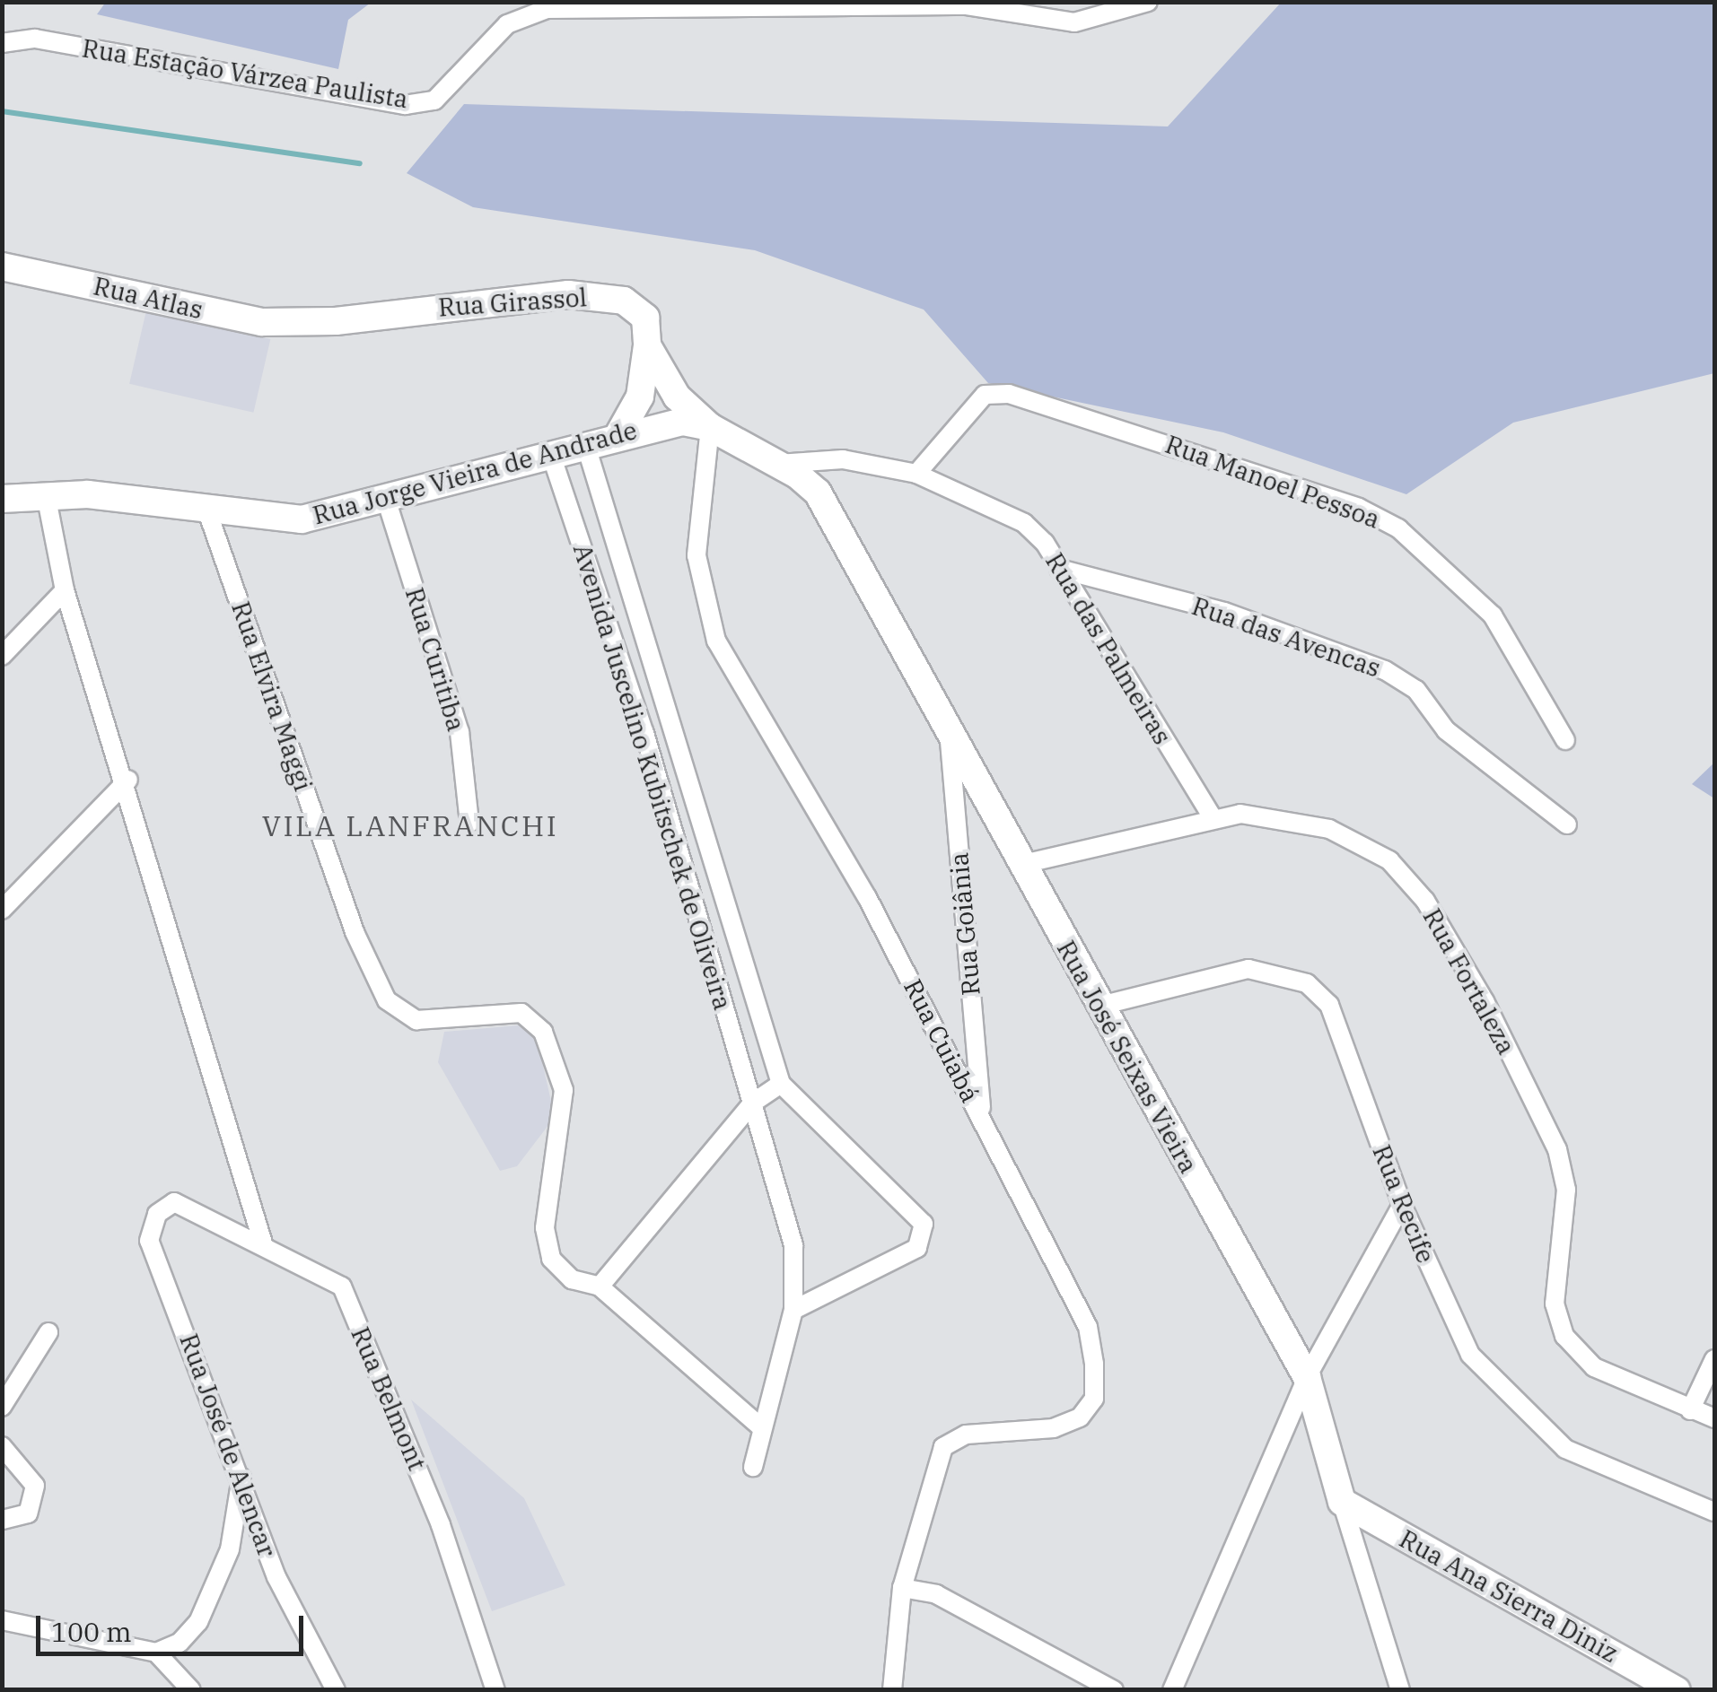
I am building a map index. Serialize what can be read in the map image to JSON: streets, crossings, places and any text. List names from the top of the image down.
{
  "streets": {
    "street": [
      "Rua Estação Várzea Paulista",
      "Rua Atlas",
      "Rua Girassol",
      "Rua Jorge Vieira de Andrade",
      "Rua Manoel Pessoa",
      "Rua das Avencas",
      "Rua das Palmeiras",
      "Rua Curitiba",
      "Rua Elvira Maggi",
      "Avenida Juscelino Kubitschek de Oliveira",
      "Rua Goiânia",
      "Rua Fortaleza",
      "Rua Cuiabá",
      "Rua José Seixas Vieira",
      "Rua Recife",
      "Rua Belmont",
      "Rua José de Alencar",
      "Rua Ana Sierra Diniz"
    ]
  },
  "crossings": [
    ["Rua Atlas", "Rua Girassol"],
    ["Rua Girassol", "Rua Jorge Vieira de Andrade"],
    ["Rua Girassol", "Rua Cuiabá"],
    ["Rua Jorge Vieira de Andrade", "Rua das Palmeiras"],
    ["Rua Jorge Vieira de Andrade", "Rua Curitiba"],
    ["Rua Jorge Vieira de Andrade", "Rua Elvira Maggi"],
    ["Rua Jorge Vieira de Andrade", "Avenida Juscelino Kubitschek de Oliveira"],
    ["Rua Jorge Vieira de Andrade", "Rua Cuiabá"],
    ["Rua Jorge Vieira de Andrade", "Rua José Seixas Vieira"],
    ["Rua Manoel Pessoa", "Rua das Palmeiras"],
    ["Rua das Avencas", "Rua das Palmeiras"],
    ["Rua das Palmeiras", "Rua Fortaleza"],
    ["Rua das Palmeiras", "Rua José Seixas Vieira"],
    ["Rua Elvira Maggi", "Avenida Juscelino Kubitschek de Oliveira"],
    ["Rua Goiânia", "Rua Cuiabá"],
    ["Rua Goiânia", "Rua José Seixas Vieira"],
    ["Rua Fortaleza", "Rua José Seixas Vieira"],
    ["Rua José Seixas Vieira", "Rua Recife"],
    ["Rua José Seixas Vieira", "Rua Ana Sierra Diniz"],
    ["Rua Belmont", "Rua José de Alencar"]
  ],
  "districts": ["VILA LANFRANCHI"],
  "scale_bar": "100 m"
}
